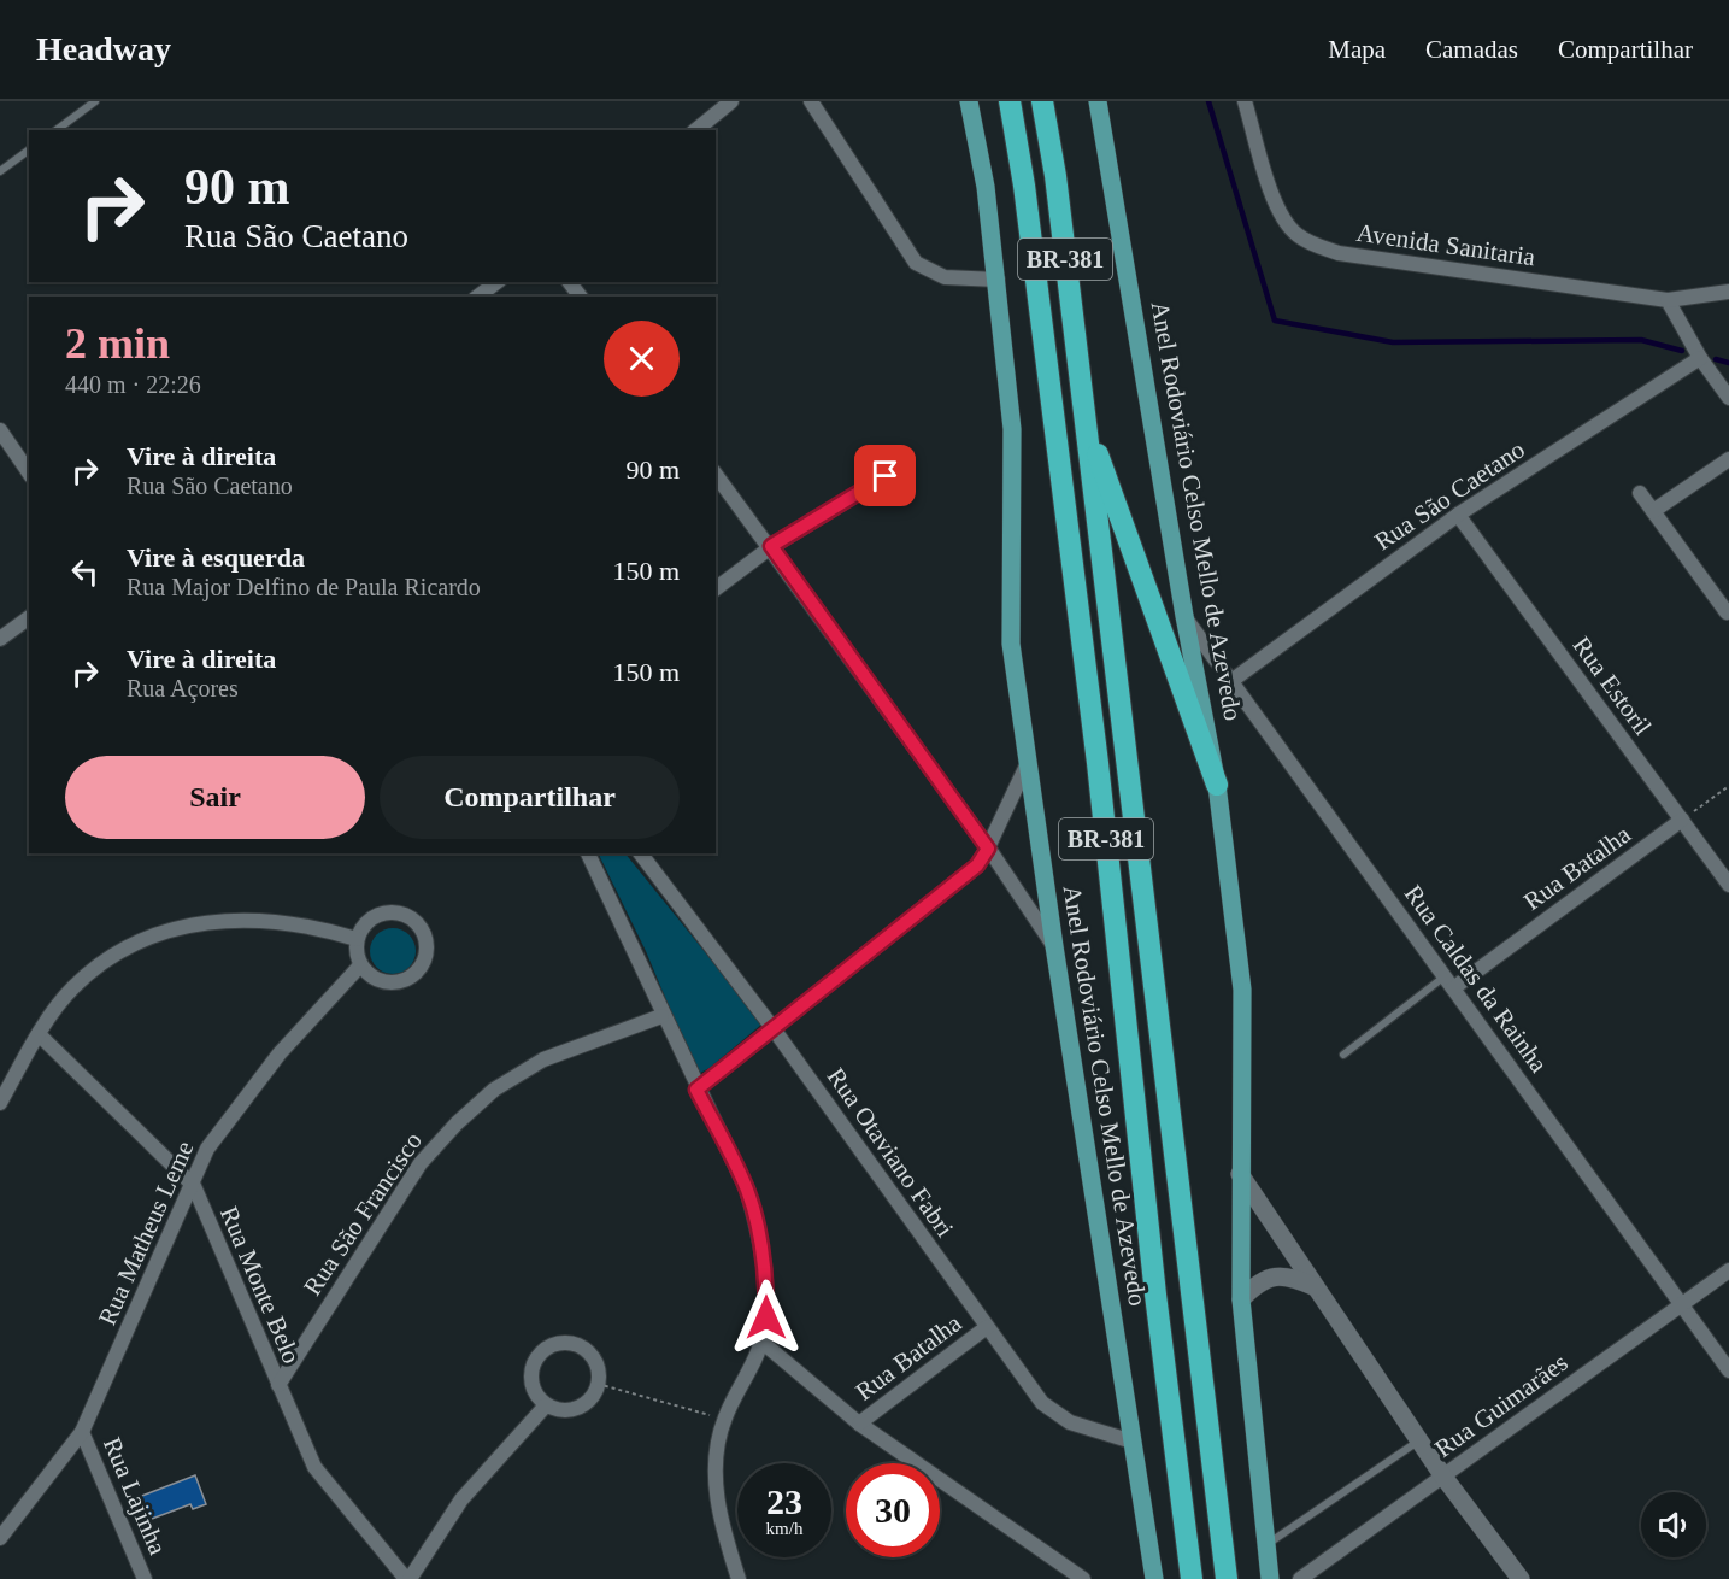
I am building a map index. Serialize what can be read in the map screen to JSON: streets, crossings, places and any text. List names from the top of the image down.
{
  "streets": {
    "highway": ["BR-381", "Anel Rodoviário Celso Mello de Azevedo"],
    "street": [
      "Avenida Sanitaria",
      "Rua São Caetano",
      "Rua Estoril",
      "Rua Batalha",
      "Rua Caldas da Rainha",
      "Rua Otaviano Fabri",
      "Rua São Francisco",
      "Rua Matheus Leme",
      "Rua Monte Belo",
      "Rua Guimarães",
      "Rua Lajinha"
    ]
  },
  "crossings": [
    ["Rua São Caetano", "Rua Estoril"],
    ["Rua São Caetano", "Rua Caldas da Rainha"],
    ["Anel Rodoviário Celso Mello de Azevedo", "Rua Caldas da Rainha"],
    ["Anel Rodoviário Celso Mello de Azevedo", "Rua Otaviano Fabri"],
    ["Rua Estoril", "Rua Batalha"],
    ["Rua Batalha", "Rua Caldas da Rainha"],
    ["Rua Batalha", "Rua Otaviano Fabri"],
    ["Rua Caldas da Rainha", "Rua Guimarães"],
    ["Rua São Francisco", "Rua Monte Belo"],
    ["Rua Matheus Leme", "Rua Monte Belo"],
    ["Rua Matheus Leme", "Rua Lajinha"]
  ],
  "page": {
    "header": "Headway",
    "nav": ["Mapa", "Camadas", "Compartilhar"],
    "turn": ["90 m", "Rua São Caetano"],
    "heading": ["2 min", "440 m · 22:26"],
    "list": [
      {
        "name": "Vire à direita",
        "note": "Rua São Caetano",
        "value": "90 m"
      },
      {
        "name": "Vire à esquerda",
        "note": "Rua Major Delfino de Paula Ricardo",
        "value": "150 m"
      },
      {
        "name": "Vire à direita",
        "note": "Rua Açores",
        "value": "150 m"
      }
    ],
    "buttons": ["Sair", "Compartilhar"],
    "speed": "23 km/h",
    "limit": "30"
  }
}
